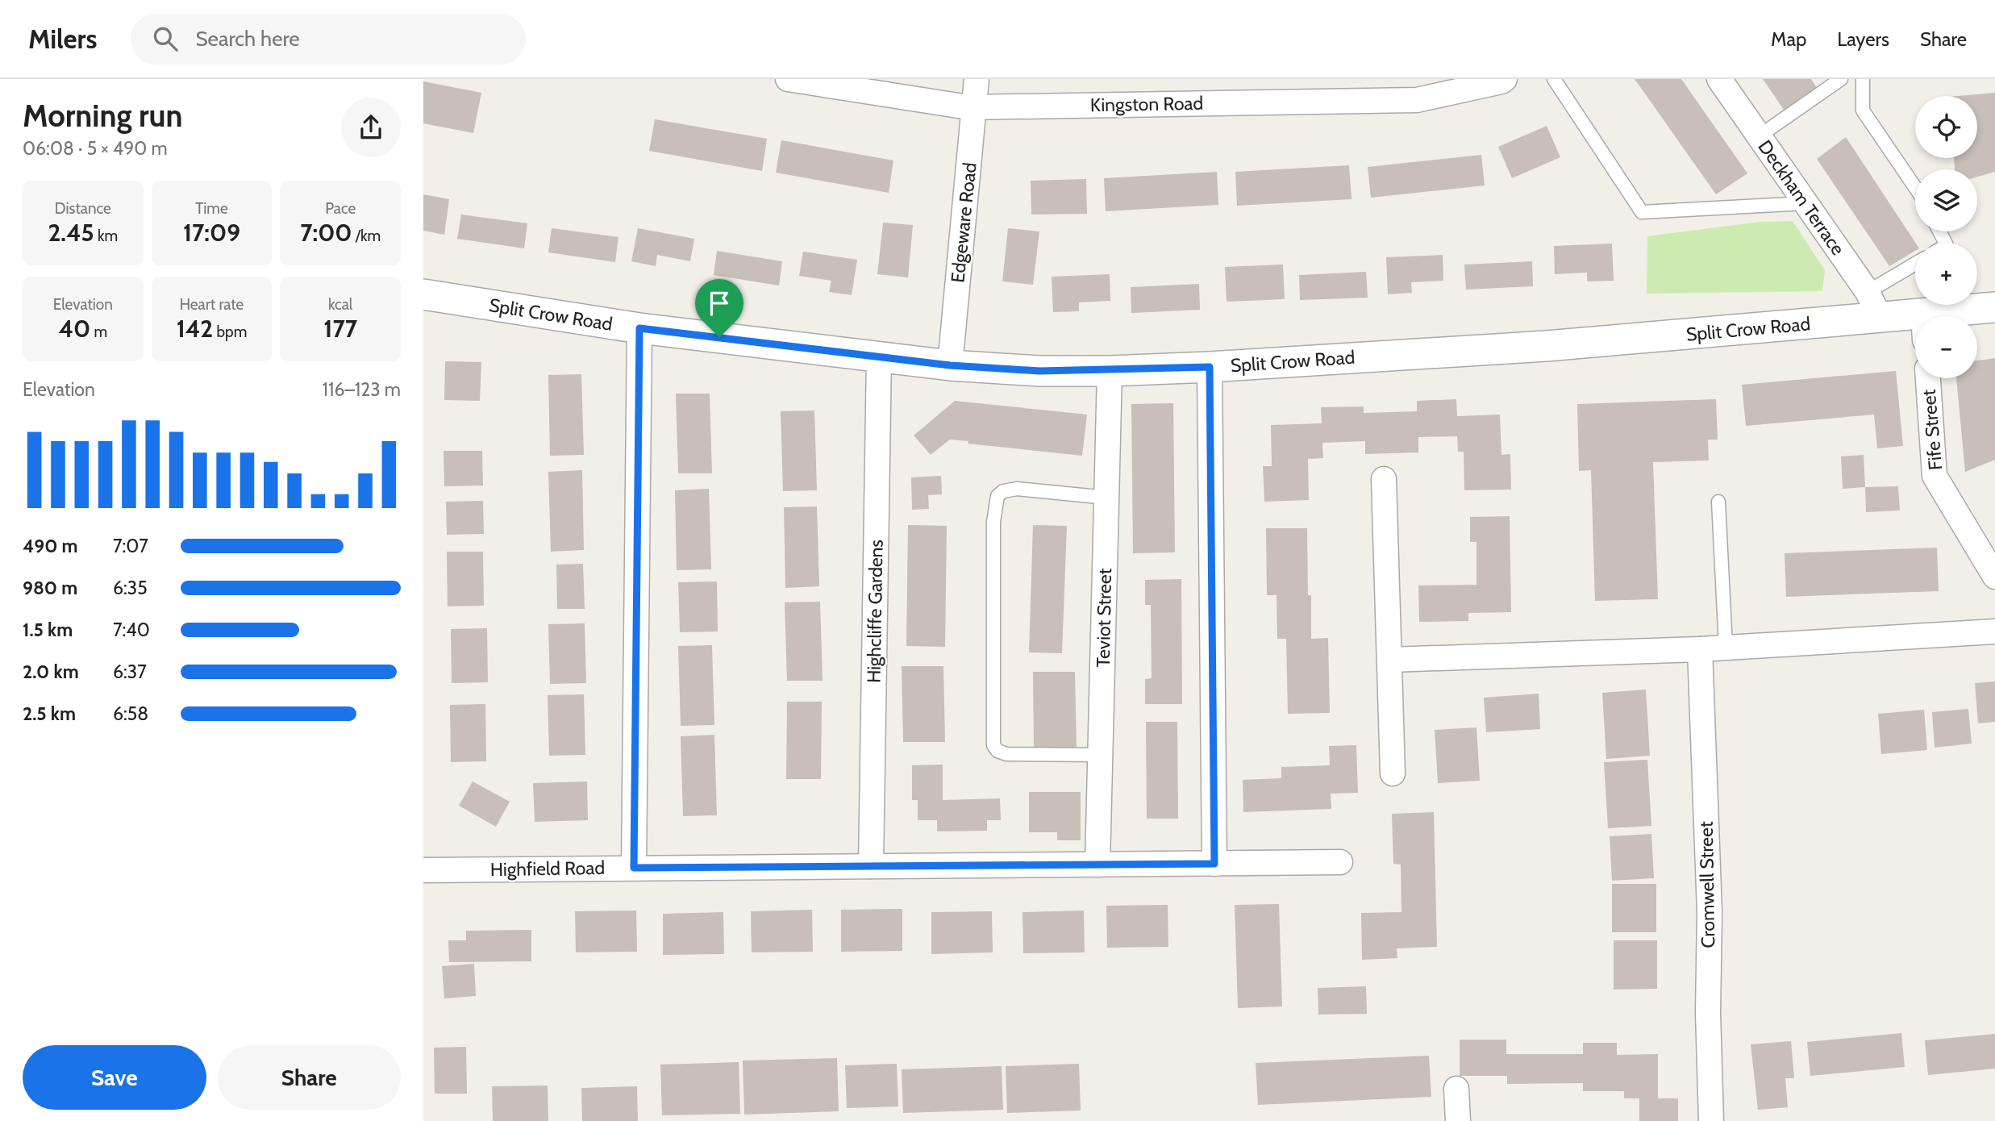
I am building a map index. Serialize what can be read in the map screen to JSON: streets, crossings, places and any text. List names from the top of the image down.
{
  "streets": {
    "street": [
      "Kingston Road",
      "Deckham Terrace",
      "Edgeware Road",
      "Split Crow Road",
      "Fife Street",
      "Highcliffe Gardens",
      "Teviot Street",
      "Highfield Road",
      "Cromwell Street"
    ]
  },
  "crossings": [
    ["Kingston Road", "Edgeware Road"],
    ["Deckham Terrace", "Split Crow Road"],
    ["Edgeware Road", "Split Crow Road"],
    ["Split Crow Road", "Highcliffe Gardens"],
    ["Split Crow Road", "Teviot Street"],
    ["Highcliffe Gardens", "Highfield Road"],
    ["Teviot Street", "Highfield Road"]
  ],
  "page": {
    "header": "Milers",
    "search": "Search here",
    "nav": ["Map", "Layers", "Share"],
    "heading": ["Morning run", "06:08 · 5 × 490 m"],
    "map_buttons": ["+", "−"],
    "stats": [
      ["Distance", "2.45 km"],
      ["Time", "17:09"],
      ["Pace", "7:00 /km"],
      ["Elevation", "40 m"],
      ["Heart rate", "142 bpm"],
      ["kcal", "177"]
    ],
    "chart": ["Elevation", "116–123 m"],
    "list": [
      {
        "name": "490 m",
        "note": "7:07"
      },
      {
        "name": "980 m",
        "note": "6:35"
      },
      {
        "name": "1.5 km",
        "note": "7:40"
      },
      {
        "name": "2.0 km",
        "note": "6:37"
      },
      {
        "name": "2.5 km",
        "note": "6:58"
      }
    ],
    "buttons": ["Save", "Share"]
  }
}
